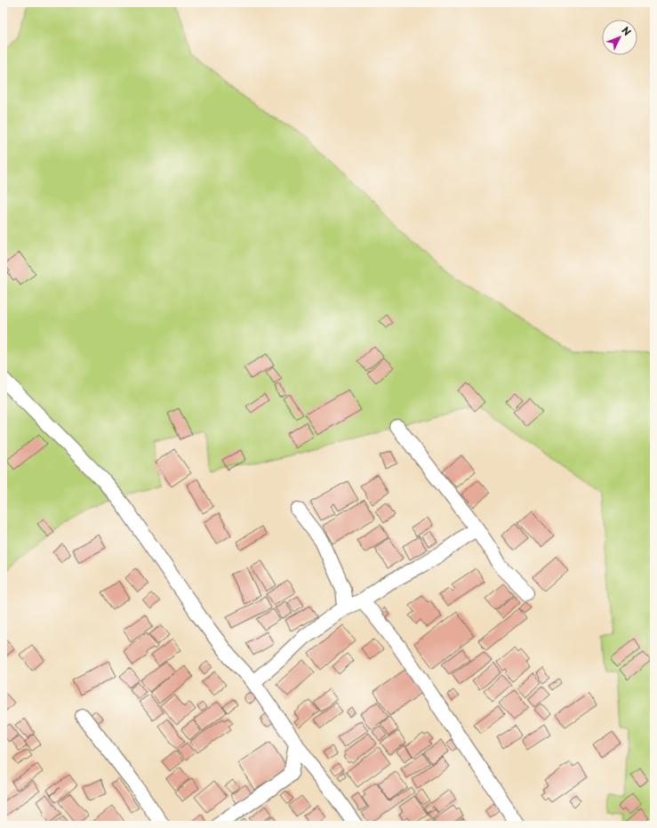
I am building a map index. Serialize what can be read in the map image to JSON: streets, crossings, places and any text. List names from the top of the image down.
{
  "north": "top right"
}
